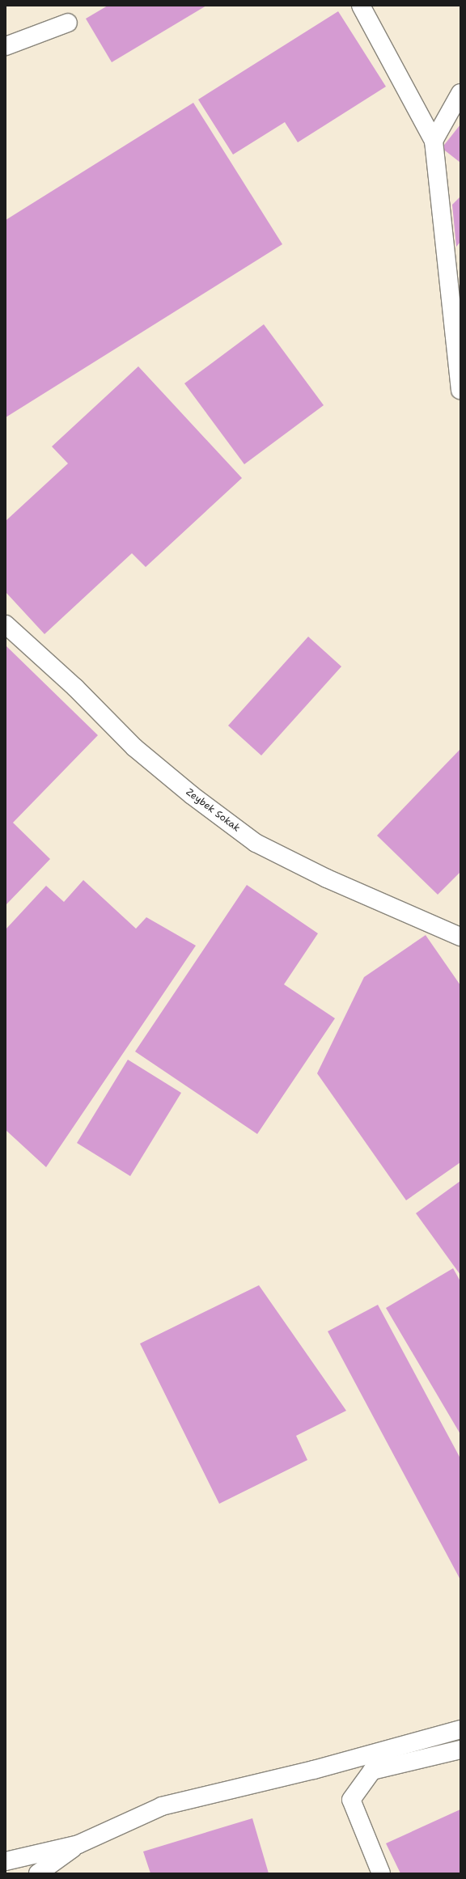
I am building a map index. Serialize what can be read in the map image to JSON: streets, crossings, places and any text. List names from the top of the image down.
{
  "streets": {
    "street": ["Zeybek Sokak"]
  }
}
